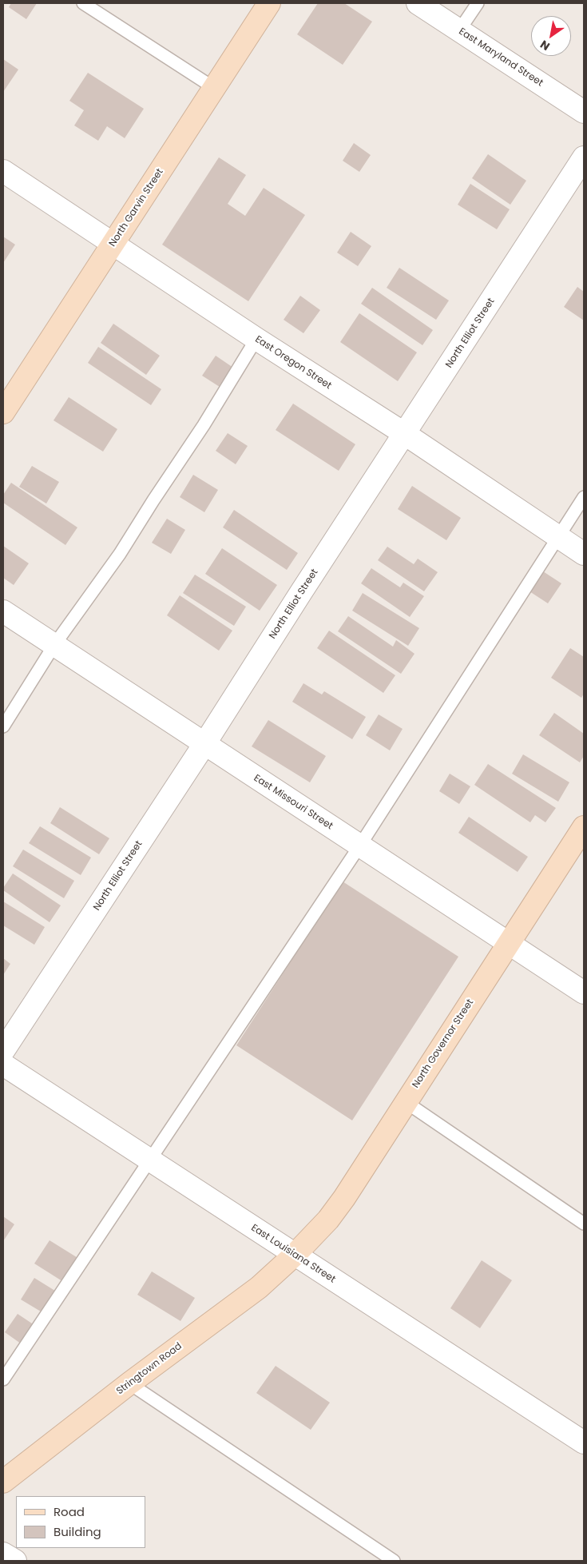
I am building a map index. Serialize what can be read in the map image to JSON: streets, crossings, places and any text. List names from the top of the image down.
{
  "streets": {
    "main road": ["North Garvin Street", "North Governor Street", "Stringtown Road"],
    "street": [
      "East Maryland Street",
      "North Elliot Street",
      "East Oregon Street",
      "East Missouri Street",
      "East Louisiana Street"
    ]
  },
  "crossings": [
    ["North Garvin Street", "East Oregon Street"],
    ["North Elliot Street", "East Oregon Street"],
    ["North Elliot Street", "East Missouri Street"],
    ["East Missouri Street", "North Governor Street"],
    ["North Governor Street", "East Louisiana Street"],
    ["North Governor Street", "Stringtown Road"],
    ["East Louisiana Street", "Stringtown Road"]
  ],
  "legend": ["Road", "Building"],
  "north": "bottom left"
}
